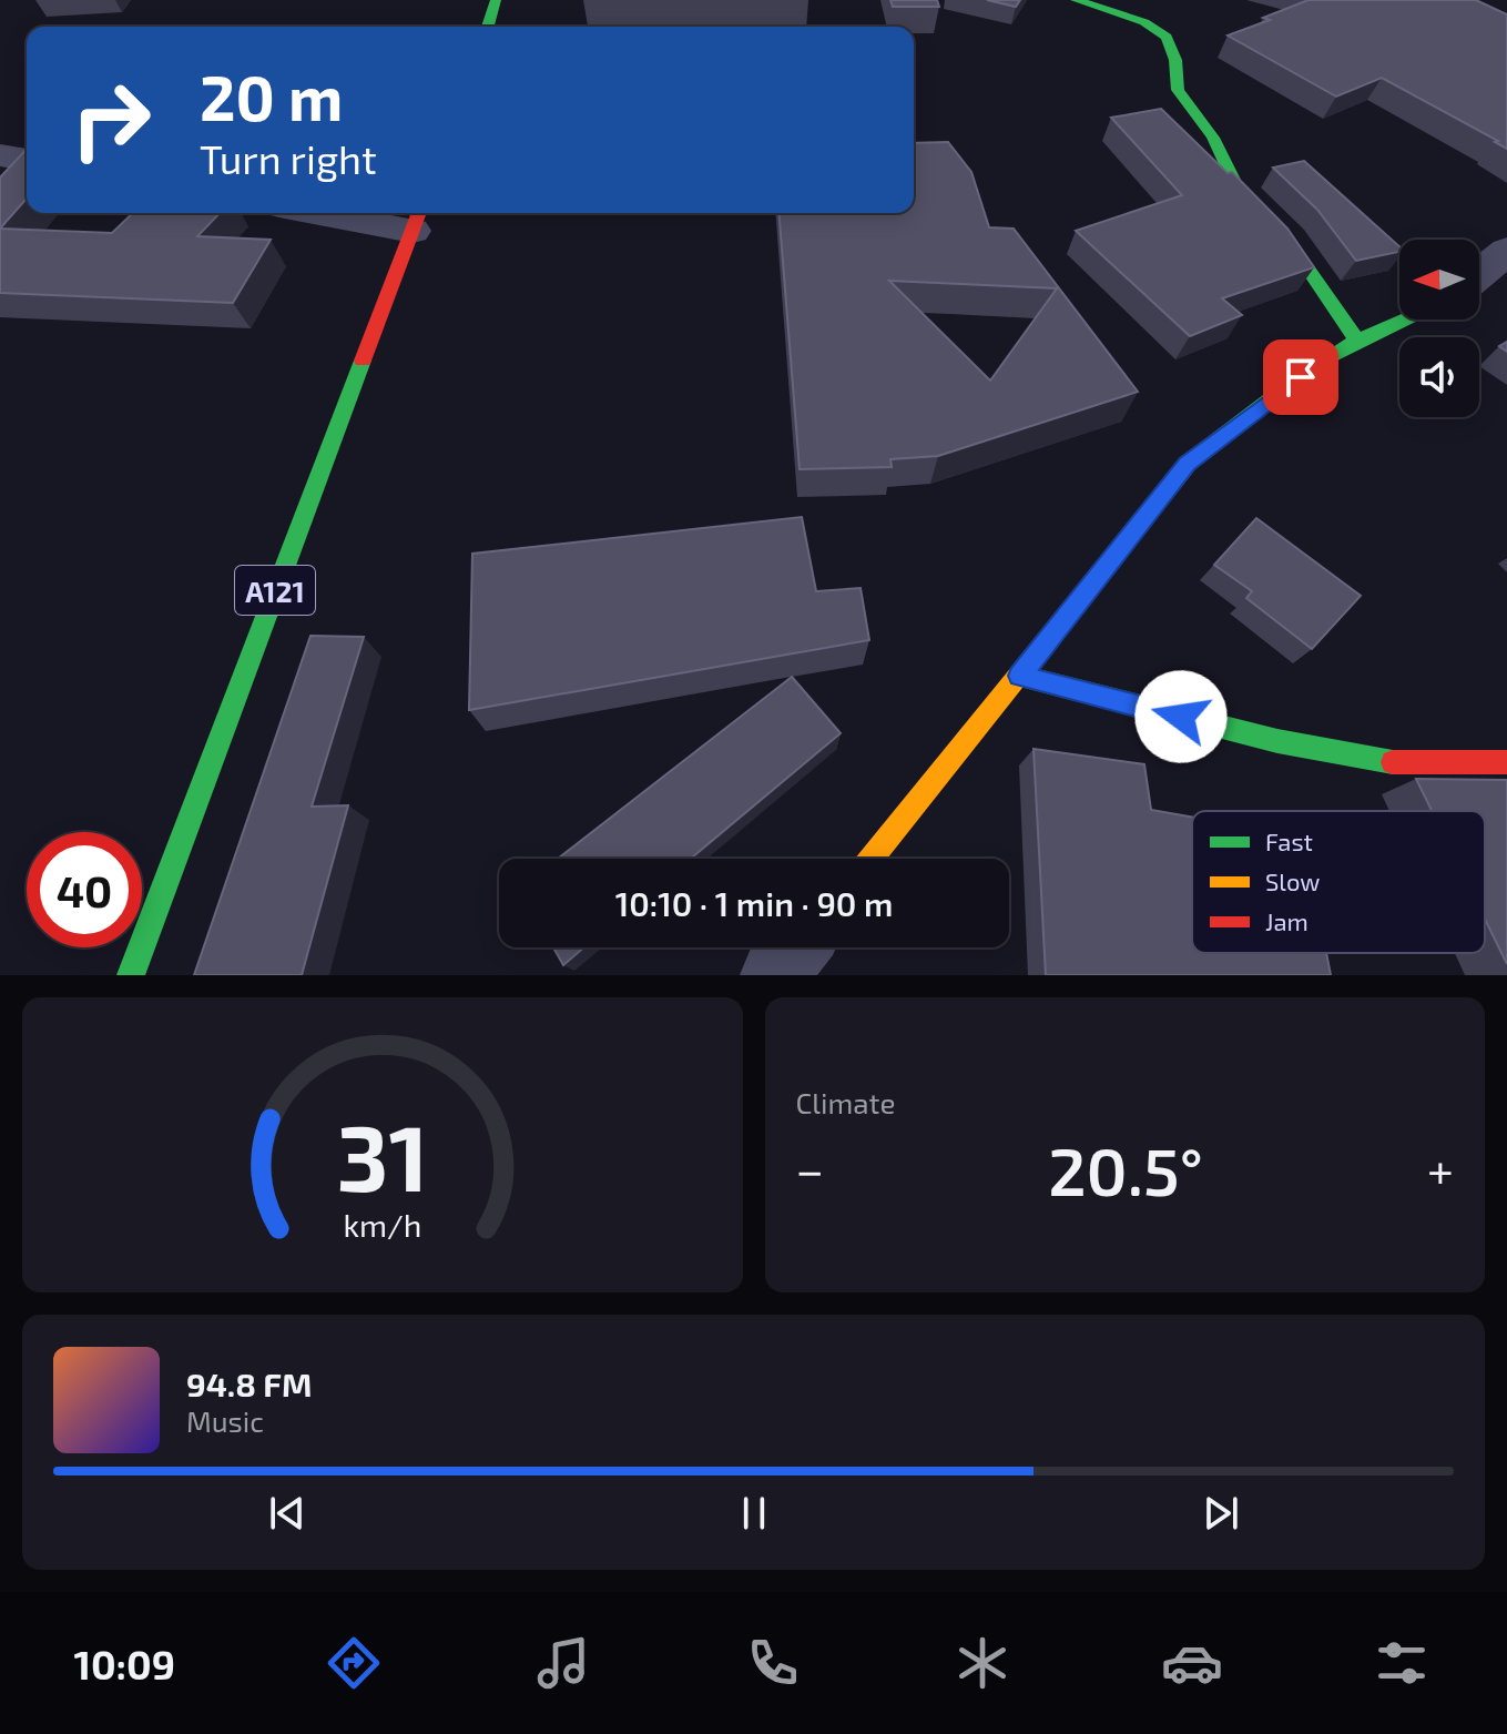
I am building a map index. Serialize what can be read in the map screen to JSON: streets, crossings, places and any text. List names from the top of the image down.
{
  "streets": {
    "street": ["A121"]
  },
  "legend": ["Fast", "Slow", "Jam"],
  "north": "left",
  "page": {
    "turn": ["20 m", "Turn right"],
    "limit": "40",
    "trip": "10:10 · 1 min · 90 m",
    "tile": "Climate",
    "heat": ["−", "20.5°", "+"],
    "song": ["94.8 FM", "Music"],
    "tabs": "10:09",
    "gauge": ["31", "km/h"]
  }
}
